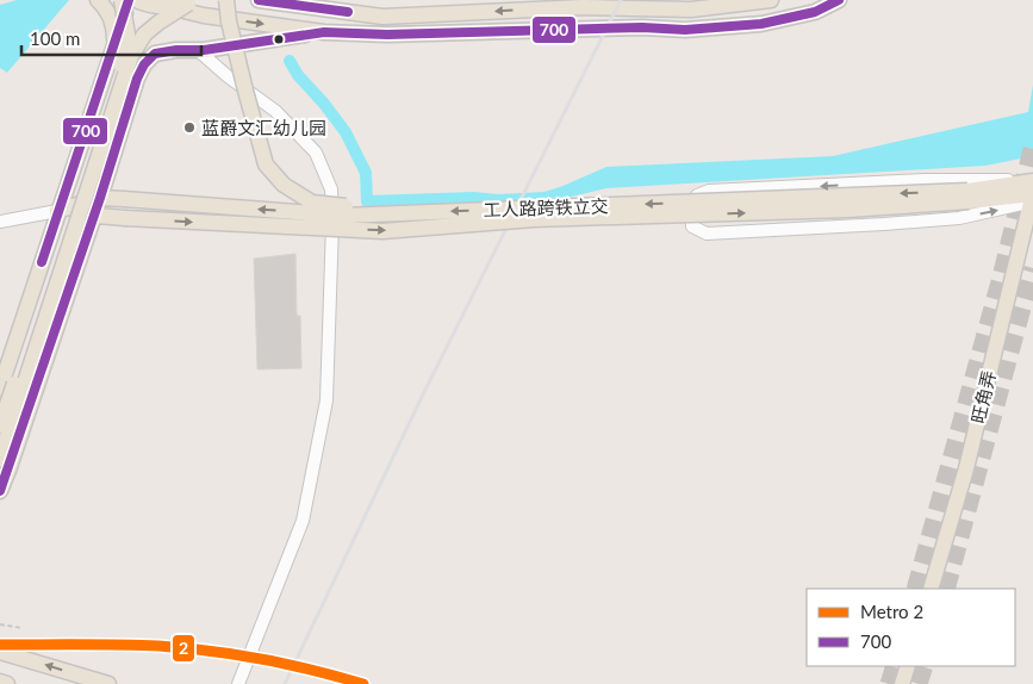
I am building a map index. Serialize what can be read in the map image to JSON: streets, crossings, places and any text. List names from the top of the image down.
{
  "streets": {
    "main road": ["工人路跨铁立交", "旺角弄"]
  },
  "places": ["蓝爵文汇幼儿园"],
  "lines": ["transit line 700", "metro line 2"],
  "legend": ["Metro 2", "700"],
  "scale_bar": "100 m"
}
